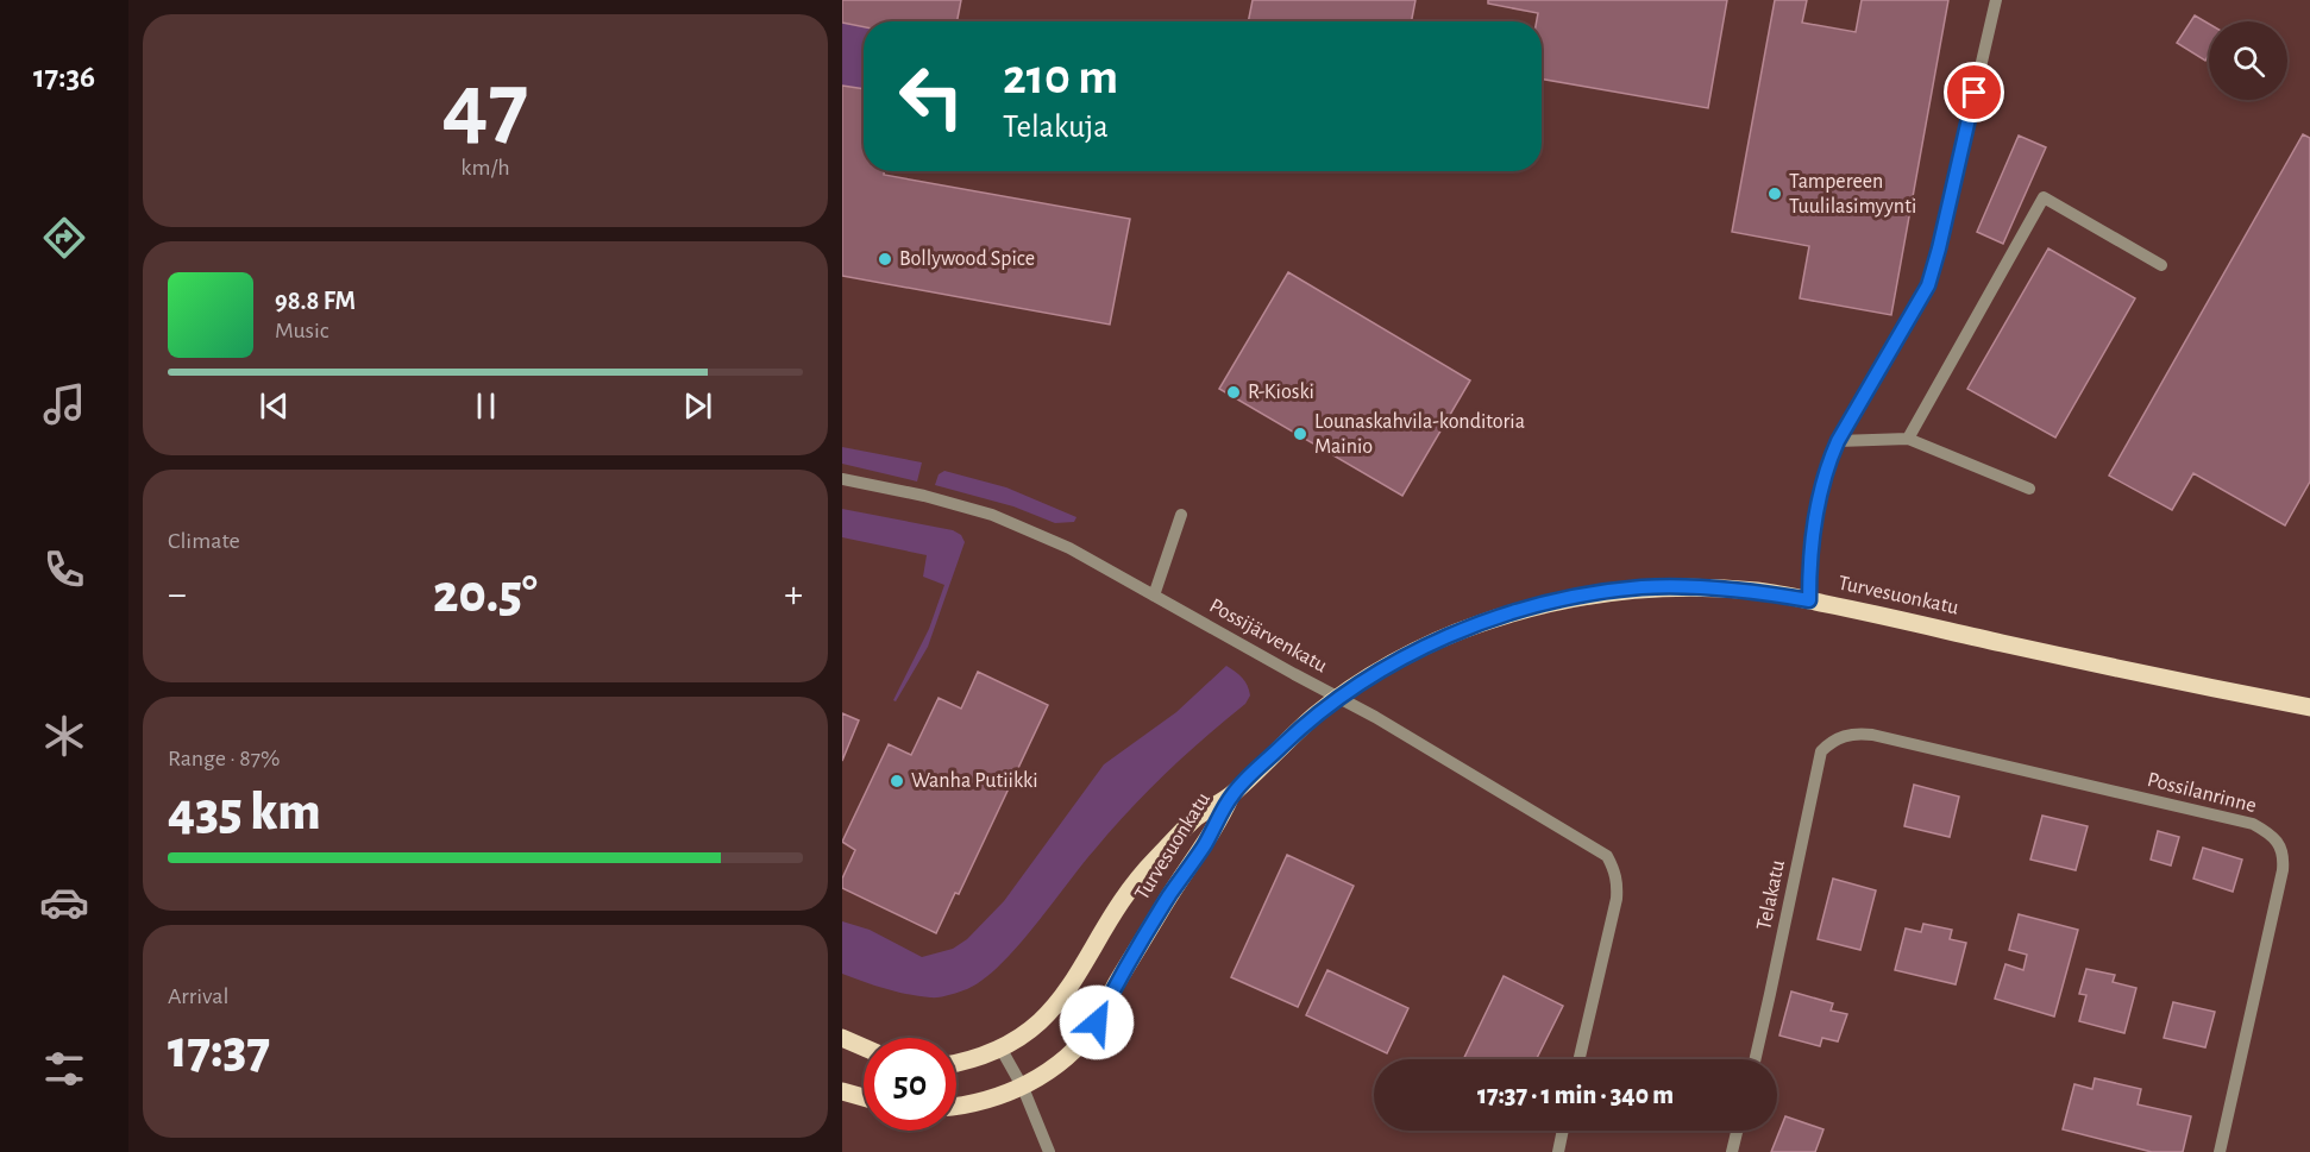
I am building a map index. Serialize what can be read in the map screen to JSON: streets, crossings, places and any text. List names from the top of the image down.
{
  "streets": {
    "main road": ["Turvesuonkatu"],
    "street": ["Possijärvenkatu", "Possilanrinne", "Telakatu"]
  },
  "crossings": [
    ["Turvesuonkatu", "Possijärvenkatu"],
    ["Possilanrinne", "Telakatu"]
  ],
  "places": [
    "Tampereen Tuulilasimyynti",
    "Bollywood Spice",
    "R-Kioski",
    "Lounaskahvila-konditoria Mainio",
    "Wanha Putiikki"
  ],
  "page": {
    "tabs": "17:36",
    "tile": [
      ["47", "km/h"],
      "Climate",
      ["Range · 87%", "435 km"],
      ["Arrival", "17:37"]
    ],
    "turn": ["210 m", "Telakuja"],
    "song": ["98.8 FM", "Music"],
    "heat": ["−", "20.5°", "+"],
    "limit": "50",
    "trip": "17:37 · 1 min · 340 m"
  }
}
